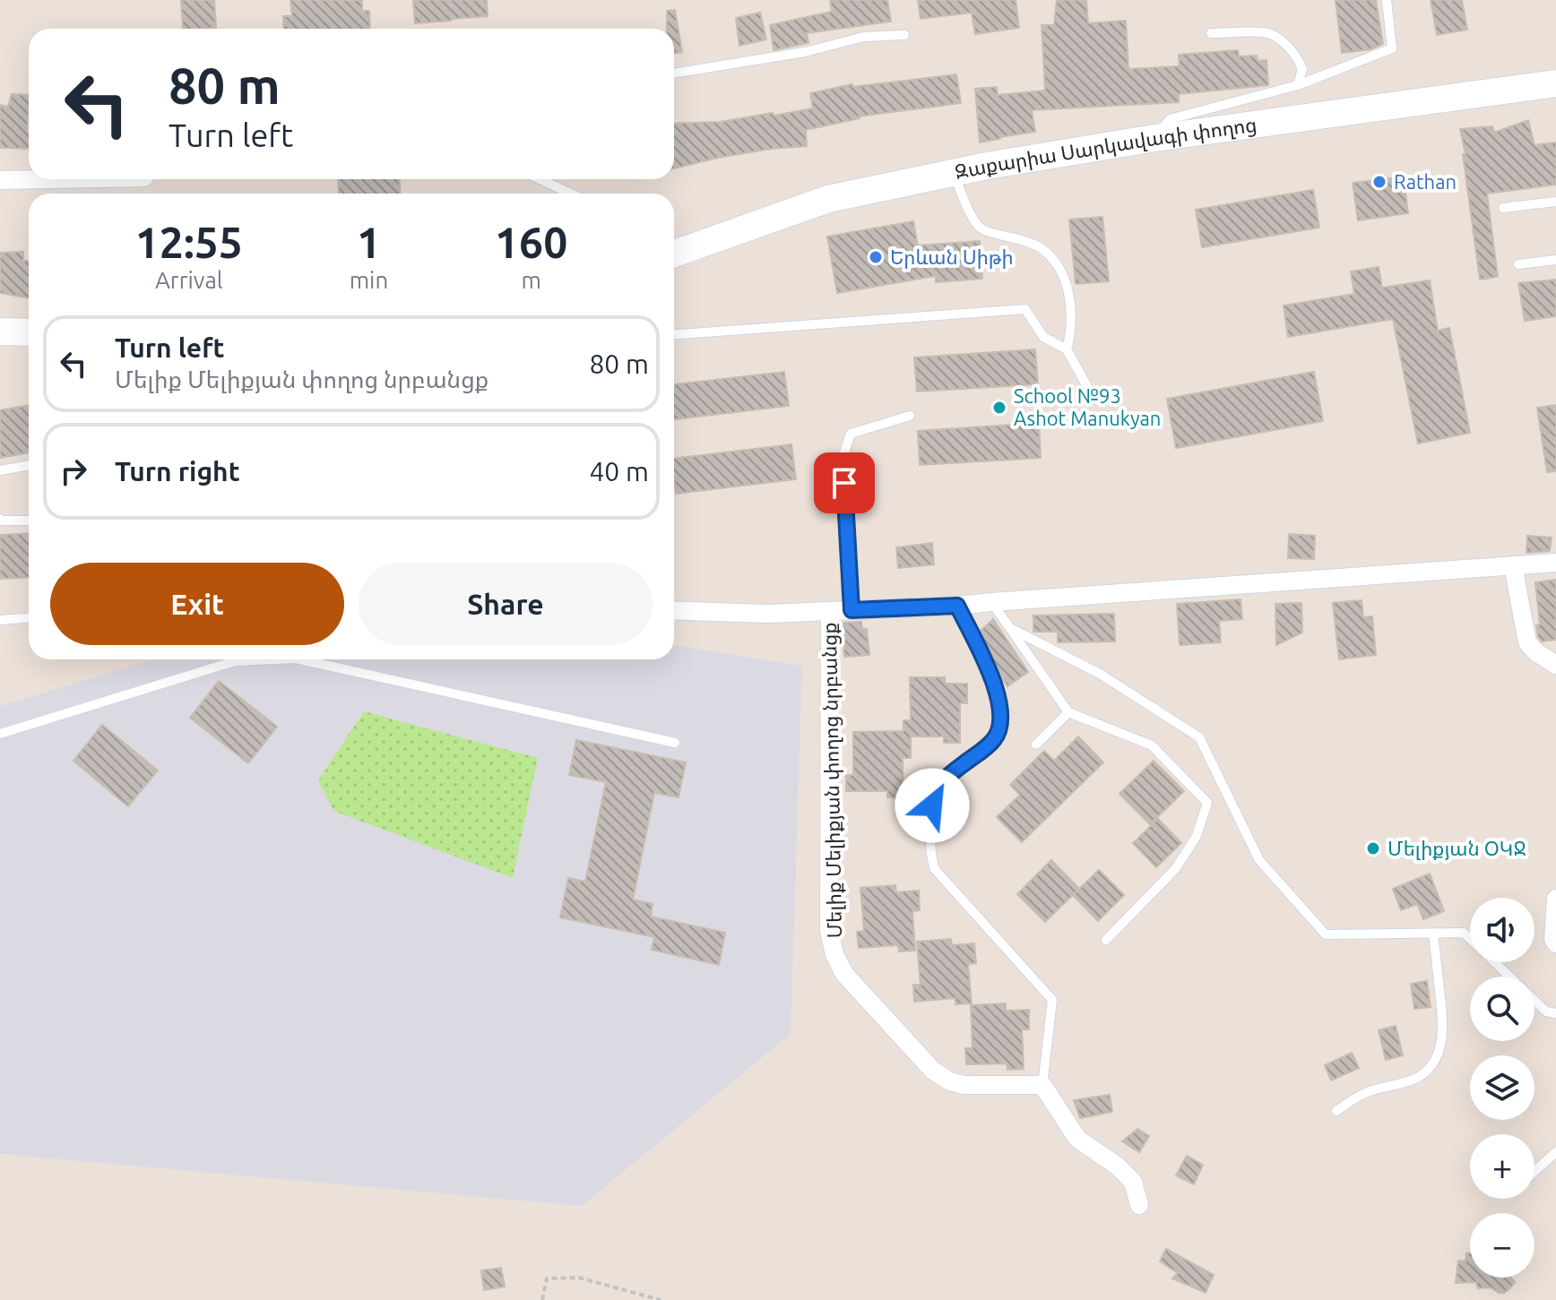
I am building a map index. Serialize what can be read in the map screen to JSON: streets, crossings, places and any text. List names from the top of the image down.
{
  "streets": {
    "main road": ["Զաքարիա Սարկավագի փողոց"],
    "street": ["Մելիք Մելիքյան փողոց նրբանցք"]
  },
  "places": [
    "Rathan",
    "Երևան Սիթի",
    "School №93 Ashot Manukyan",
    "Մելիքյան ՕԿՋ"
  ],
  "page": {
    "turn": ["80 m", "Turn left"],
    "eta": [
      "12:55",
      "Arrival",
      "1",
      "min",
      "160",
      "m"
    ],
    "list": [
      {
        "name": "Turn left",
        "note": "Մելիք Մելիքյան փողոց նրբանցք",
        "value": "80 m"
      },
      {
        "name": "Turn right",
        "value": "40 m"
      }
    ],
    "buttons": ["Exit", "Share"],
    "map_buttons": ["+", "−"]
  }
}
